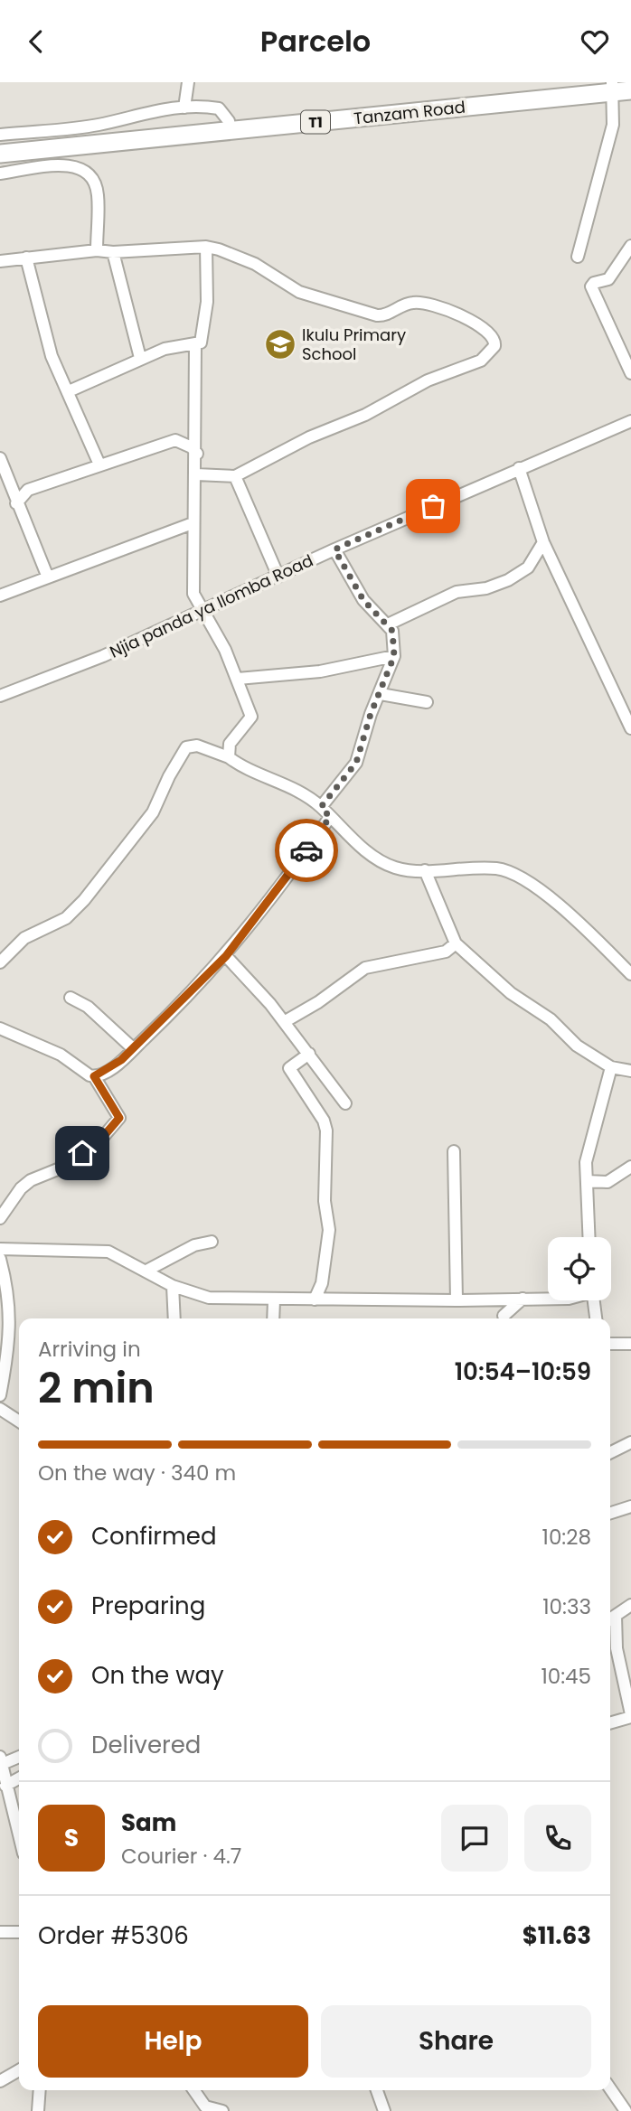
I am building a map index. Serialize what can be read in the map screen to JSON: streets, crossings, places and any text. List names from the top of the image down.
{
  "streets": {
    "highway": ["Tanzam Road", "T1"],
    "street": ["Njia panda ya Ilomba Road"]
  },
  "places": {
    "school or university": ["Ikulu Primary School"]
  },
  "page": {
    "header": "Parcelo",
    "heading": ["2 min", "Arriving in", "10:54–10:59"],
    "panel": [
      "Sam",
      "Courier · 4.7",
      "Order #5306",
      "$11.63"
    ],
    "bar": "On the way · 340 m",
    "list": [
      ["Confirmed", "10:28"],
      ["Preparing", "10:33"],
      ["On the way", "10:45"],
      "Delivered"
    ],
    "round": "S",
    "buttons": ["Help", "Share"]
  }
}
